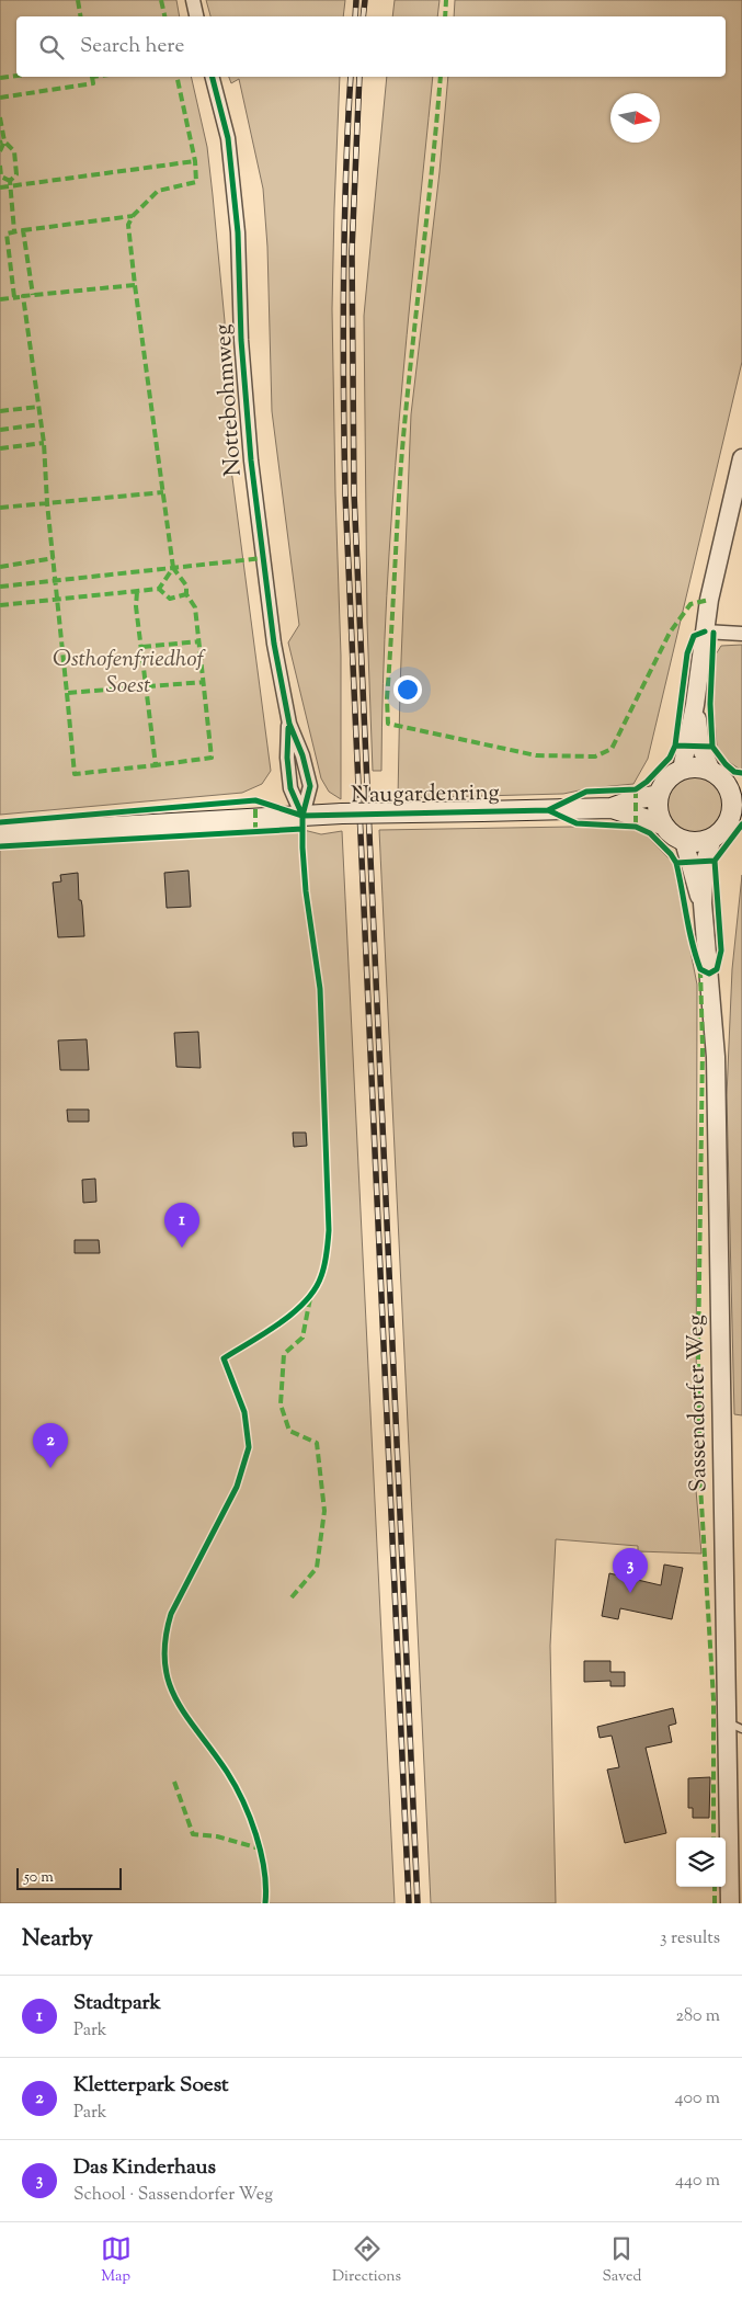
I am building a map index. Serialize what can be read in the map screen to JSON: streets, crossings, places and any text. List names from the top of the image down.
{
  "streets": {
    "main road": ["Naugardenring"],
    "street": ["Nottebohmweg", "Sassendorfer Weg"]
  },
  "crossings": [
    ["Nottebohmweg", "Naugardenring"],
    ["Naugardenring", "Sassendorfer Weg"]
  ],
  "parks": ["Osthofenfriedhof Soest"],
  "scale_bar": "50 m",
  "north": "right",
  "page": {
    "search": "Search here",
    "pins": ["1", "2", "3"],
    "scale": "50 m",
    "heading": ["Nearby", "3 results"],
    "list": [
      {
        "mark": "1",
        "name": "Stadtpark",
        "note": "Park",
        "value": "280 m"
      },
      {
        "mark": "2",
        "name": "Kletterpark Soest",
        "note": "Park",
        "value": "400 m"
      },
      {
        "mark": "3",
        "name": "Das Kinderhaus",
        "note": "School · Sassendorfer Weg",
        "value": "440 m"
      }
    ],
    "nav": ["Map", "Directions", "Saved"]
  }
}
